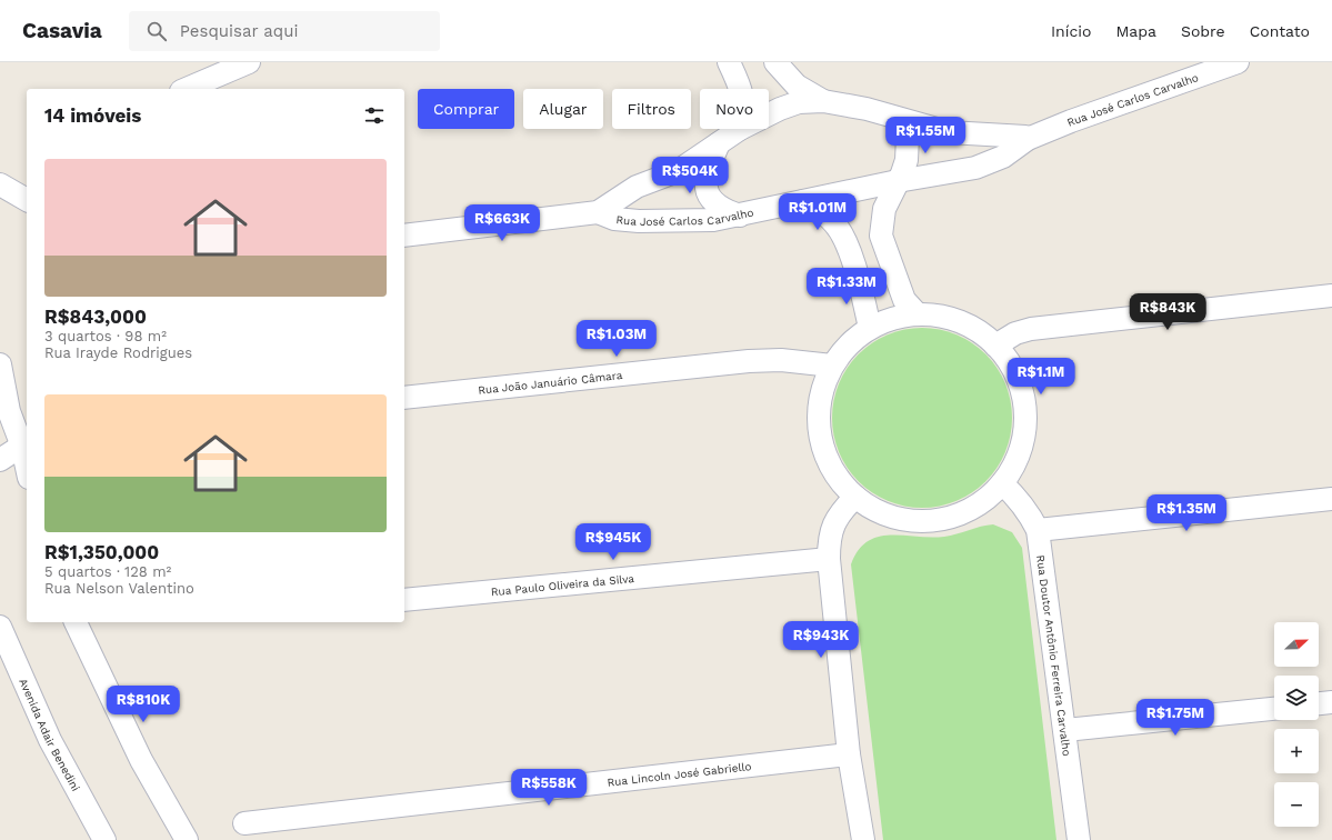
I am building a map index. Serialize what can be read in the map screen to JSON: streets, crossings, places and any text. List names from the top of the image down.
{
  "streets": {
    "street": [
      "Rua José Carlos Carvalho",
      "Rua João Januário Câmara",
      "Rua Paulo Oliveira da Silva",
      "Rua Doutor Antônio Ferreira Carvalho",
      "Avenida Adair Benedini",
      "Rua Lincoln José Gabriello"
    ]
  },
  "north": "right",
  "page": {
    "header": "Casavia",
    "search": "Pesquisar aqui",
    "nav": [
      "Início",
      "Mapa",
      "Sobre",
      "Contato"
    ],
    "chip": [
      "Comprar",
      "Alugar",
      "Filtros",
      "Novo"
    ],
    "heading": "14 imóveis",
    "price": [
      "R$1.55M",
      "R$504K",
      "R$1.01M",
      "R$663K",
      "R$1.33M",
      "R$843K",
      "R$1.03M",
      "R$1.1M",
      "R$1.35M",
      "R$945K",
      "R$943K",
      "R$810K",
      "R$1.75M",
      "R$558K"
    ],
    "list": [
      {
        "name": "R$843,000",
        "note": "3 quartos · 98 m² · Rua Irayde Rodrigues"
      },
      {
        "name": "R$1,350,000",
        "note": "5 quartos · 128 m² · Rua Nelson Valentino"
      }
    ],
    "map_buttons": ["+", "−"]
  }
}
